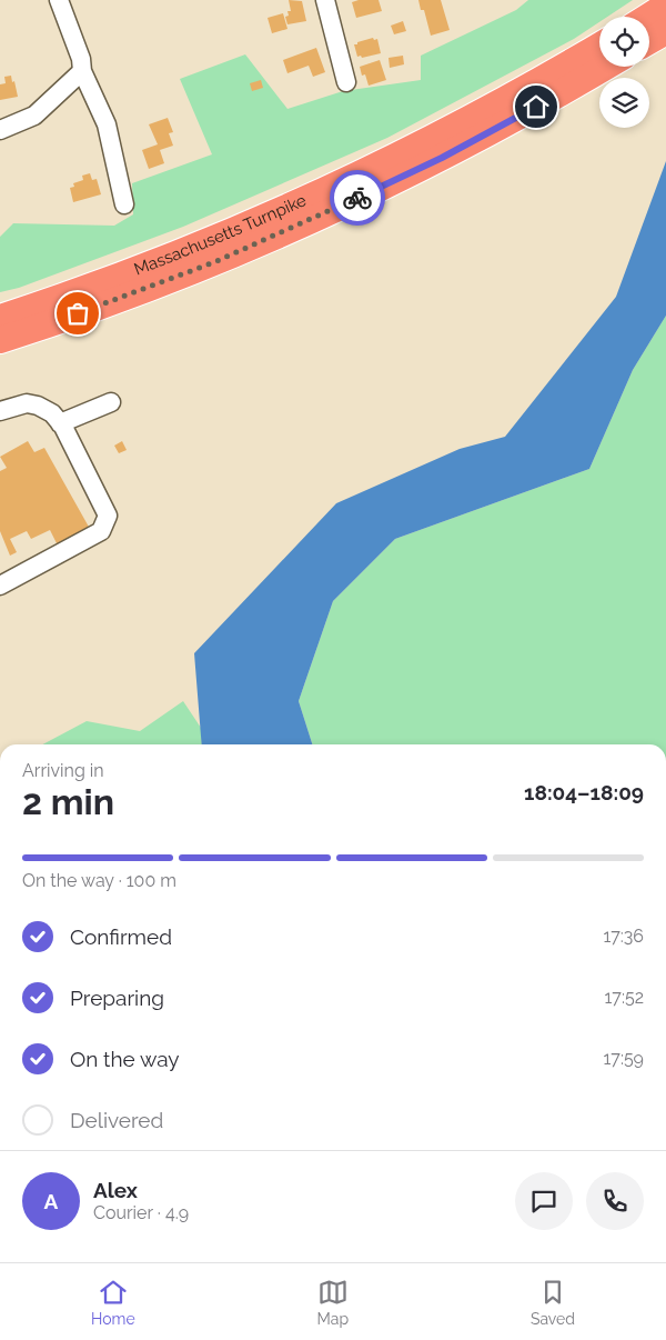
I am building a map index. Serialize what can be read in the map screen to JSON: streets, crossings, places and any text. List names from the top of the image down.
{
  "streets": {
    "highway": ["Massachusetts Turnpike"]
  },
  "page": {
    "heading": ["2 min", "Arriving in", "18:04–18:09"],
    "panel": ["Alex", "Courier · 4.9"],
    "bar": "On the way · 100 m",
    "list": [
      ["Confirmed", "17:36"],
      ["Preparing", "17:52"],
      ["On the way", "17:59"],
      "Delivered"
    ],
    "round": "A",
    "tabs": ["Home", "Map", "Saved"]
  }
}
